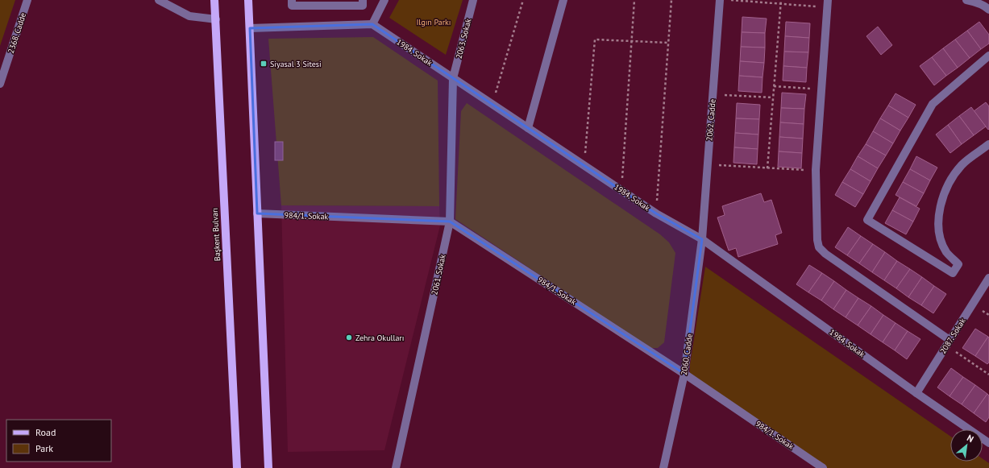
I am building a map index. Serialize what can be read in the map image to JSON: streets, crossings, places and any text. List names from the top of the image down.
{
  "streets": {
    "main road": ["Başkent Bulvarı"],
    "street": [
      "2368. Cadde",
      "2063. Sokak",
      "1984. Sokak",
      "2062. Cadde",
      "984/1. Sokak",
      "2061. Sokak",
      "2087. Sokak",
      "2060. Cadde"
    ]
  },
  "crossings": [
    ["2063. Sokak", "1984. Sokak"],
    ["2063. Sokak", "2061. Sokak"],
    ["1984. Sokak", "2062. Cadde"],
    ["1984. Sokak", "2061. Sokak"],
    ["1984. Sokak", "2087. Sokak"],
    ["1984. Sokak", "2060. Cadde"],
    ["2062. Cadde", "2060. Cadde"],
    ["984/1. Sokak", "2061. Sokak"],
    ["984/1. Sokak", "2060. Cadde"]
  ],
  "parks": ["Ilgın Parkı"],
  "places": {
    "transit": ["Siyasal 3 Sitesi"],
    "other": ["Zehra Okulları"]
  },
  "legend": ["Road", "Park"],
  "north": "top right"
}
